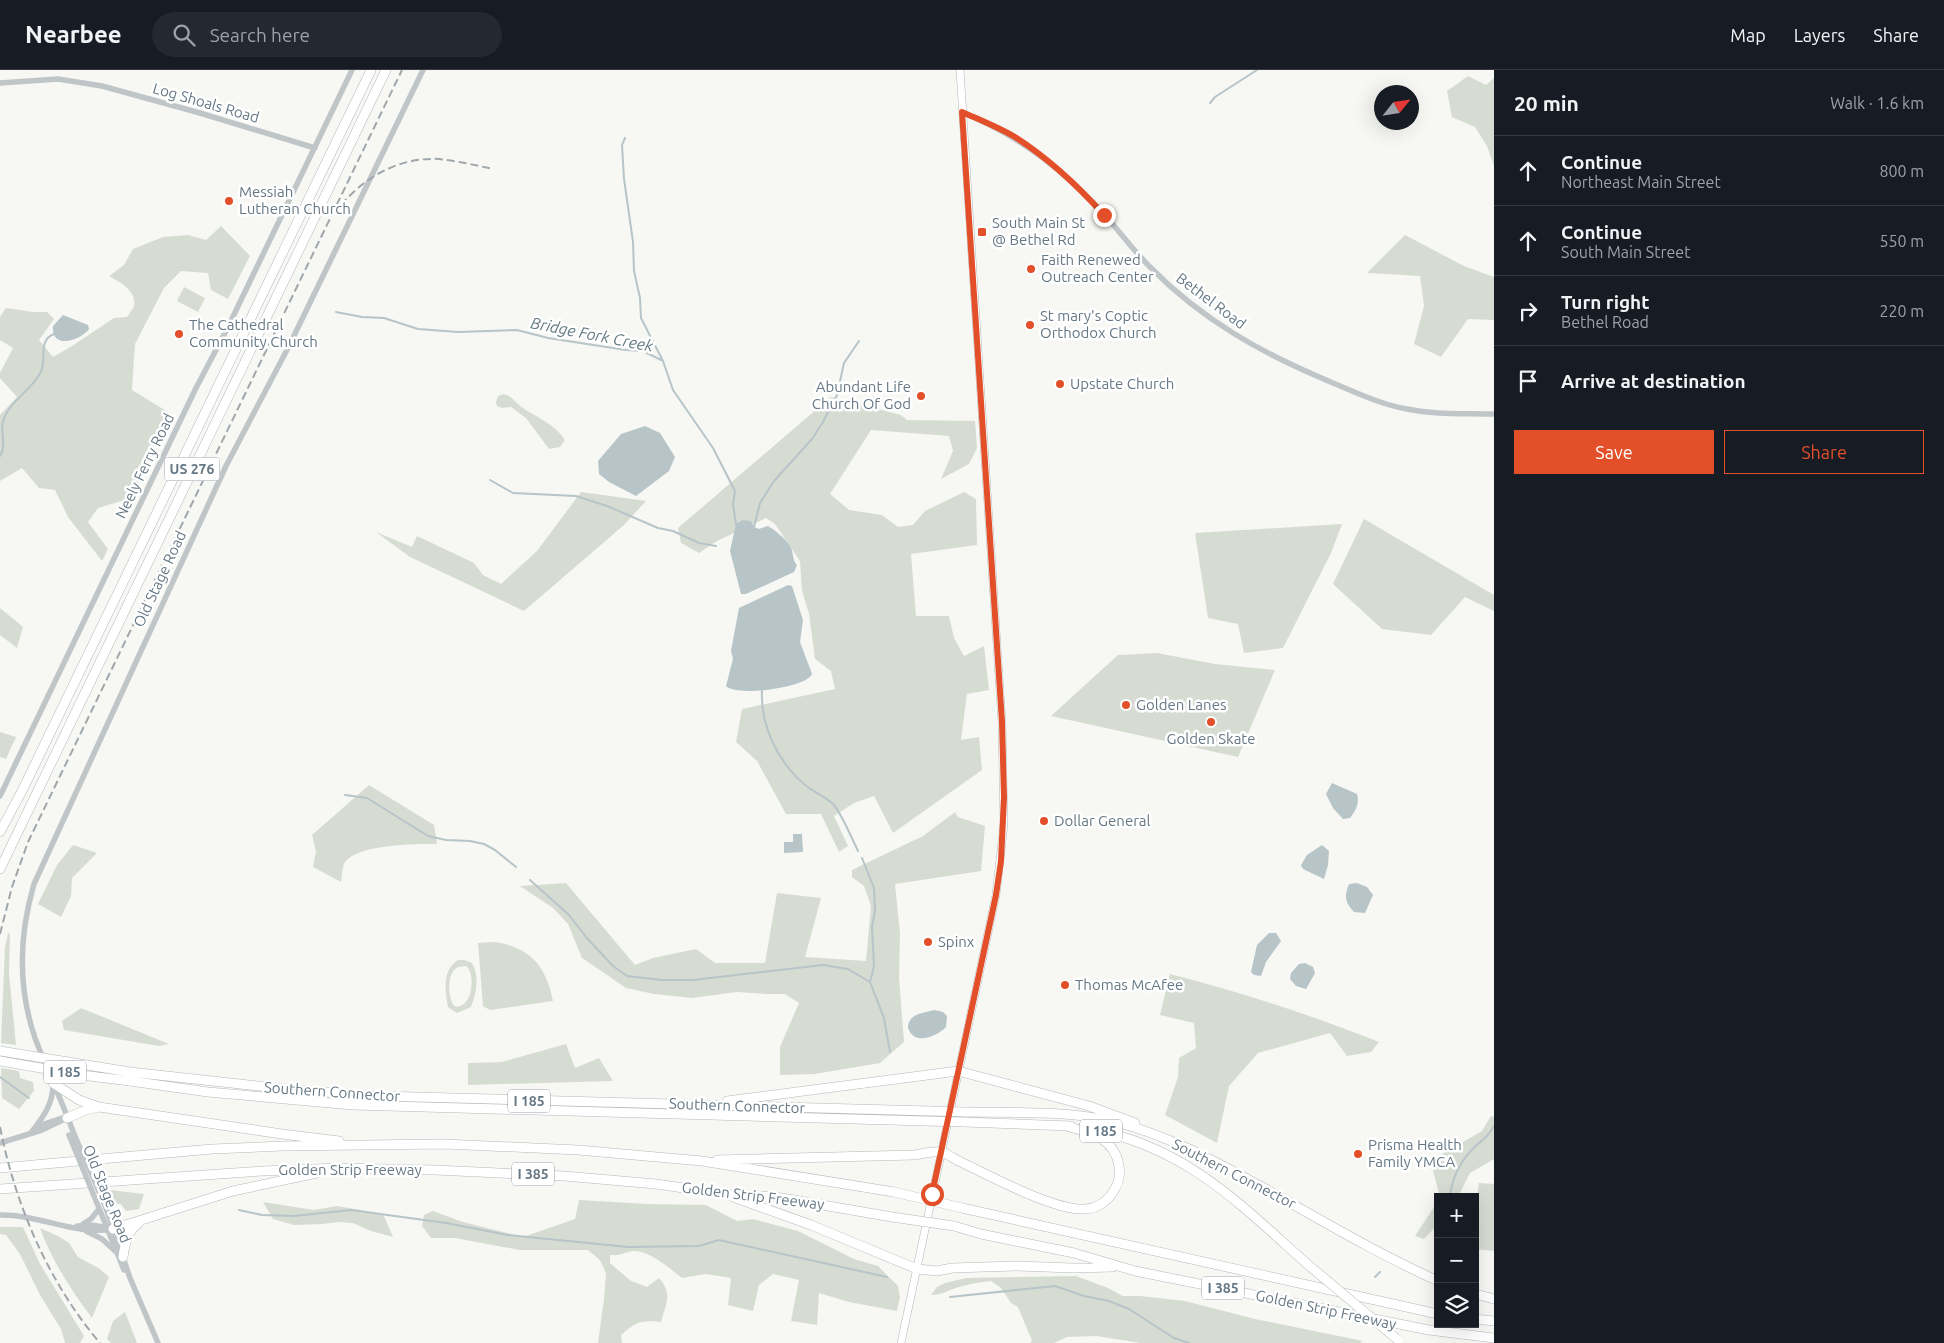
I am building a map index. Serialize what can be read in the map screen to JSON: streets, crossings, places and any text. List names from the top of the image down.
{
  "streets": {
    "highway": [
      "US 276",
      "I 185",
      "Southern Connector",
      "Golden Strip Freeway",
      "I 385"
    ],
    "street": [
      "Log Shoals Road",
      "Bethel Road",
      "Neely Ferry Road",
      "Old Stage Road"
    ]
  },
  "crossings": [
    ["Log Shoals Road", "Neely Ferry Road"]
  ],
  "water": ["Bridge Fork Creek"],
  "places": {
    "other": [
      "Messiah Lutheran Church",
      "Faith Renewed Outreach Center",
      "St mary's Coptic Orthodox Church",
      "The Cathedral Community Church",
      "Upstate Church",
      "Abundant Life Church Of God",
      "Golden Lanes",
      "Golden Skate",
      "Dollar General",
      "Spinx",
      "Thomas McAfee",
      "Prisma Health Family YMCA"
    ],
    "transit": ["South Main St @ Bethel Rd"]
  },
  "north": "top right",
  "page": {
    "header": "Nearbee",
    "search": "Search here",
    "nav": ["Map", "Layers", "Share"],
    "heading": ["20 min", "Walk · 1.6 km"],
    "list": [
      ["Continue", "Northeast Main Street", "800 m"],
      ["Continue", "South Main Street", "550 m"],
      ["Turn right", "Bethel Road", "220 m"],
      "Arrive at destination"
    ],
    "buttons": ["Save", "Share"],
    "map_buttons": ["+", "−"]
  }
}
